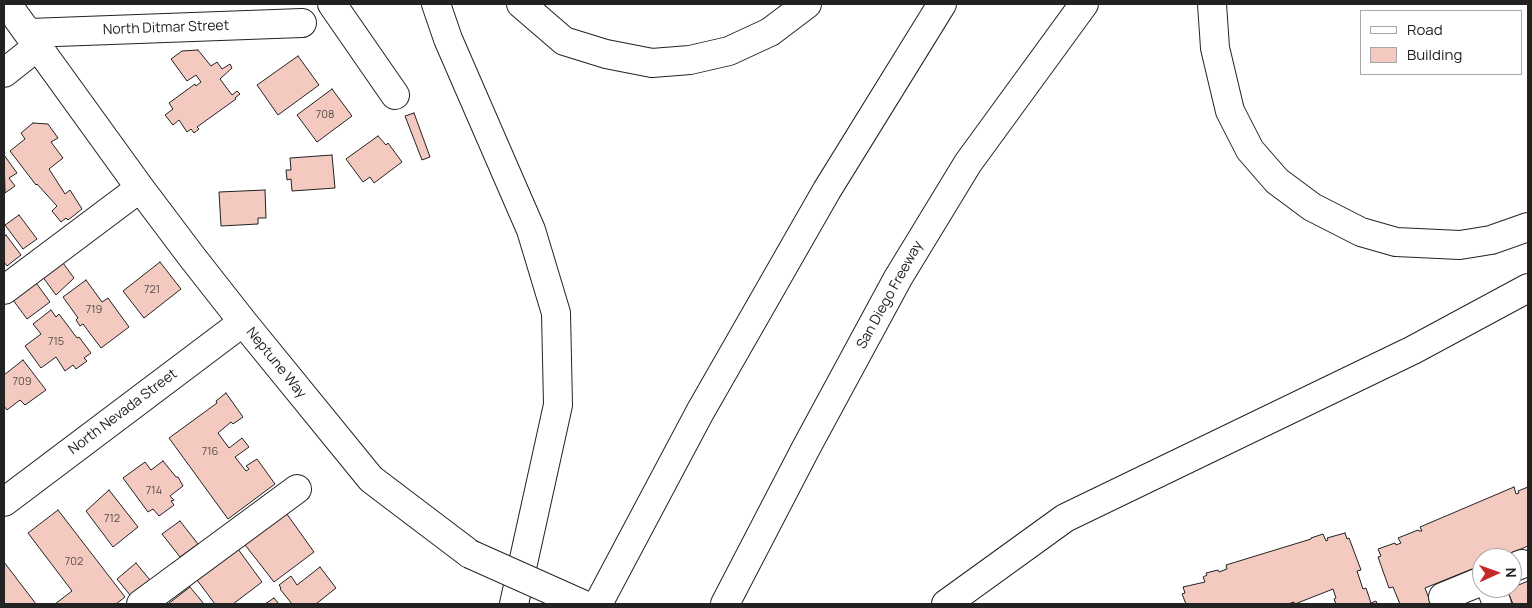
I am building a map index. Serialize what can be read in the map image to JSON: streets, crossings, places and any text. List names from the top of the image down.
{
  "streets": {
    "main road": [
      "North Ditmar Street",
      "San Diego Freeway",
      "Neptune Way",
      "North Nevada Street"
    ]
  },
  "crossings": [
    ["North Ditmar Street", "Neptune Way"],
    ["Neptune Way", "North Nevada Street"]
  ],
  "house_numbers": [
    "708",
    "721",
    "719",
    "715",
    "709",
    "716",
    "714",
    "712",
    "702"
  ],
  "legend": ["Road", "Building"],
  "north": "right"
}
